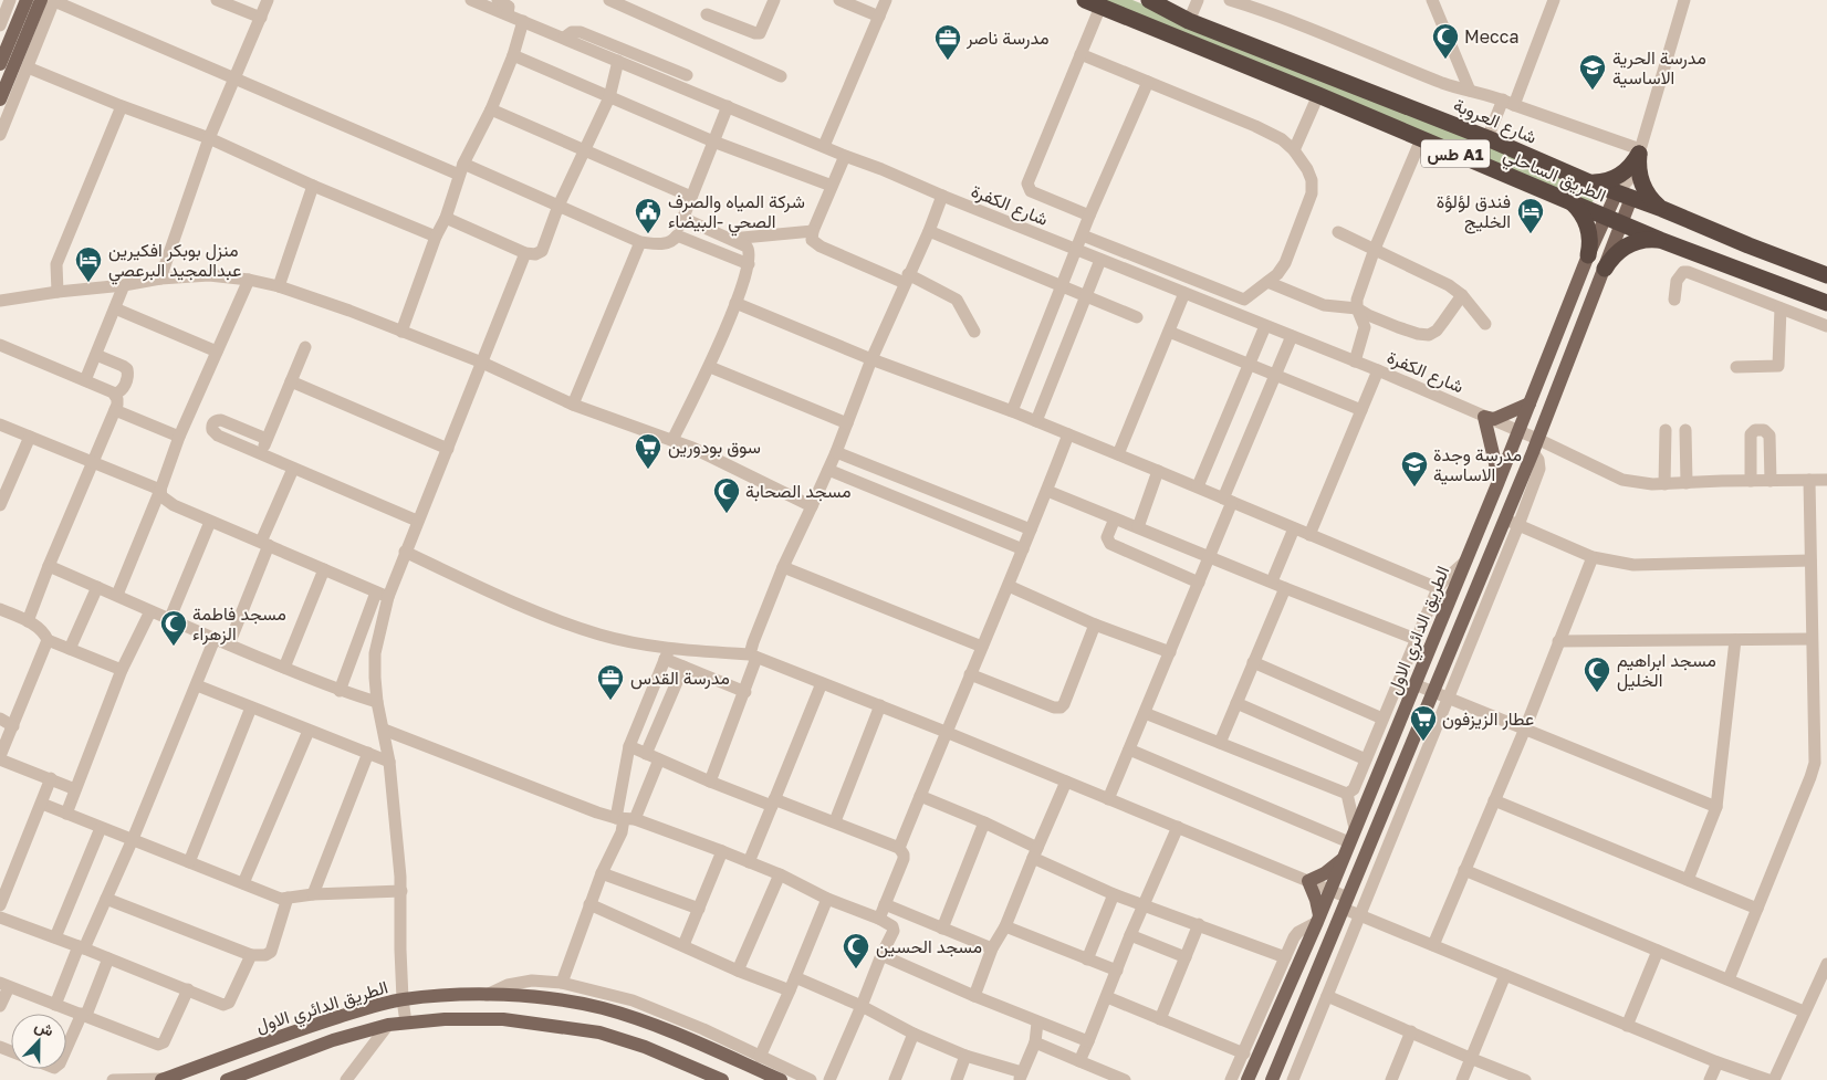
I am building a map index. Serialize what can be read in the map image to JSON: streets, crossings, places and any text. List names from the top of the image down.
{
  "streets": {
    "highway": ["شارع العروبة", "طس A1", "الطريق الساحلي"],
    "main road": ["الطريق الدائري الاول"],
    "street": ["شارع الكفرة"]
  },
  "crossings": [
    ["شارع العروبة", "الطريق الدائري الاول"],
    ["الطريق الساحلي", "الطريق الدائري الاول"],
    ["شارع الكفرة", "الطريق الدائري الاول"]
  ],
  "places": {
    "mosque": [
      "Mecca",
      "مسجد الصحابة",
      "مسجد فاطمة الزهراء",
      "مسجد ابراهيم الخليل",
      "مسجد الحسين"
    ],
    "office": ["مدرسة ناصر", "مدرسة القدس"],
    "school or university": ["مدرسة الحرية الاساسية", "مدرسة وجدة الاساسية"],
    "public building": ["شركة المياه والصرف الصحي -البيضاء"],
    "hotel": ["فندق لؤلؤة الخليج", "منزل بوبكر افكيرين عبدالمجيد البرعصي"],
    "supermarket": ["سوق بودورين", "عطار الزيزفون"]
  },
  "north": "top"
}
